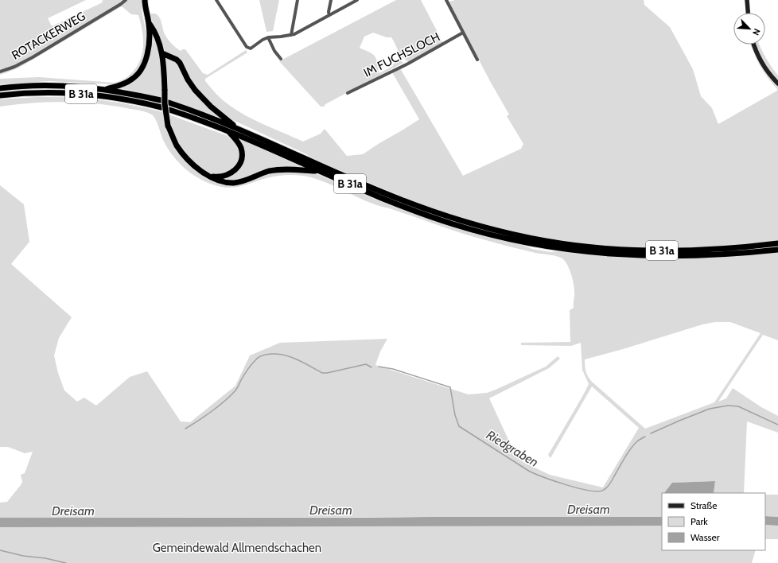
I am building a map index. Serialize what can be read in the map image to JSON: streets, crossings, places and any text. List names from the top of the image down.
{
  "streets": {
    "highway": ["B 31a"],
    "street": ["ROTACKERWEG", "IM FUCHSLOCH"]
  },
  "water": ["Riedgraben", "Dreisam"],
  "parks": ["Gemeindewald Allmendschachen"],
  "legend": ["Straße", "Park", "Wasser"],
  "north": "bottom right"
}
